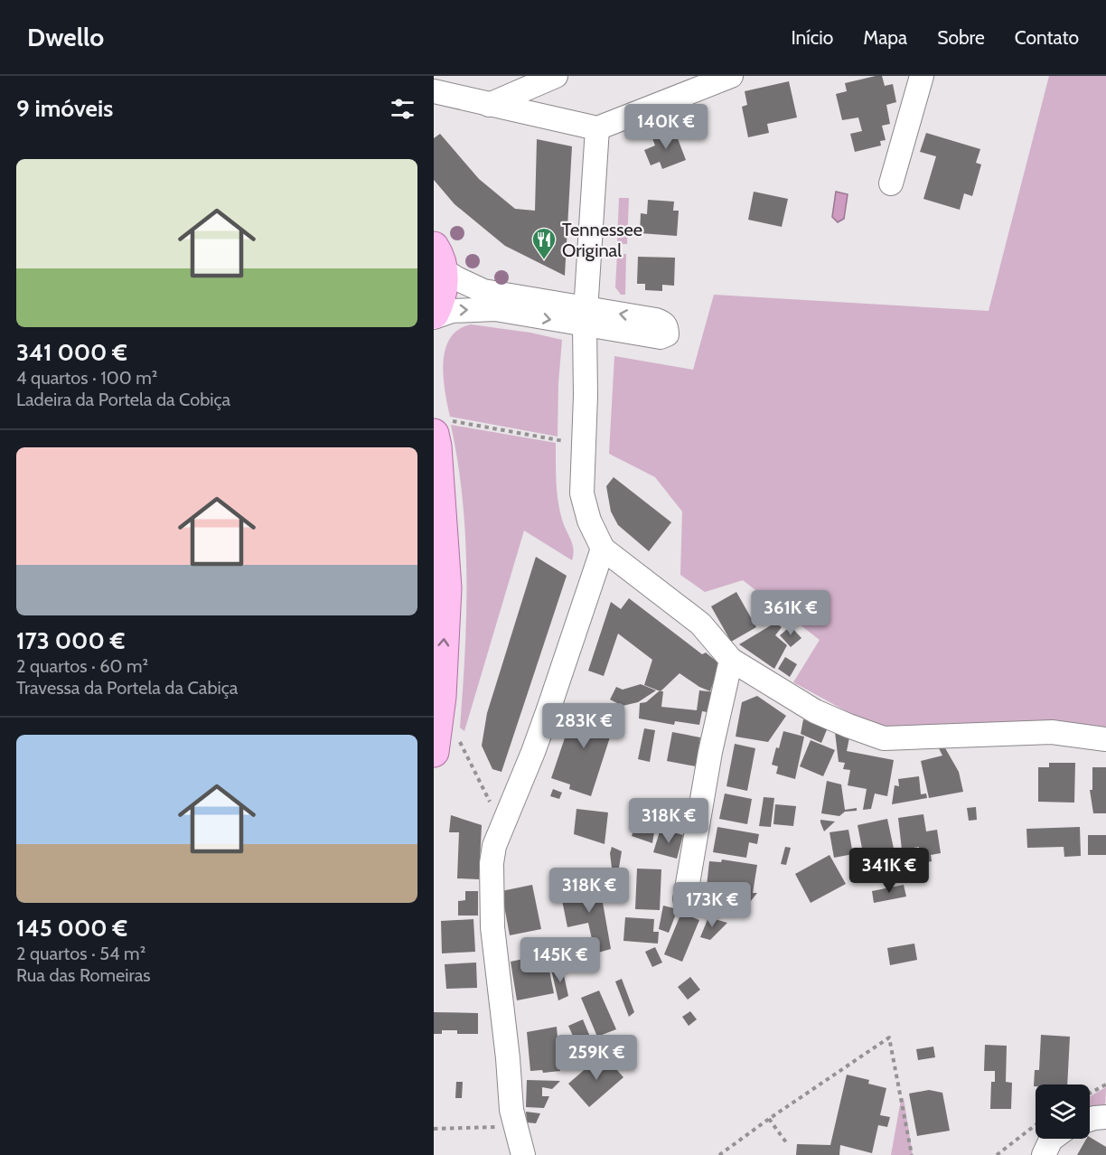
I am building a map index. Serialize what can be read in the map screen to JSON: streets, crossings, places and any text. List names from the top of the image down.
{
  "places": {
    "restaurant": ["Tennessee Original"]
  },
  "page": {
    "header": "Dwello",
    "nav": [
      "Início",
      "Mapa",
      "Sobre",
      "Contato"
    ],
    "heading": "9 imóveis",
    "price": [
      "140K €",
      "361K €",
      "283K €",
      "318K €",
      "341K €",
      "318K €",
      "173K €",
      "145K €",
      "259K €"
    ],
    "list": [
      {
        "name": "341 000 €",
        "note": "4 quartos · 100 m² · Ladeira da Portela da Cobiça"
      },
      {
        "name": "173 000 €",
        "note": "2 quartos · 60 m² · Travessa da Portela da Cabiça"
      },
      {
        "name": "145 000 €",
        "note": "2 quartos · 54 m² · Rua das Romeiras"
      }
    ]
  }
}
